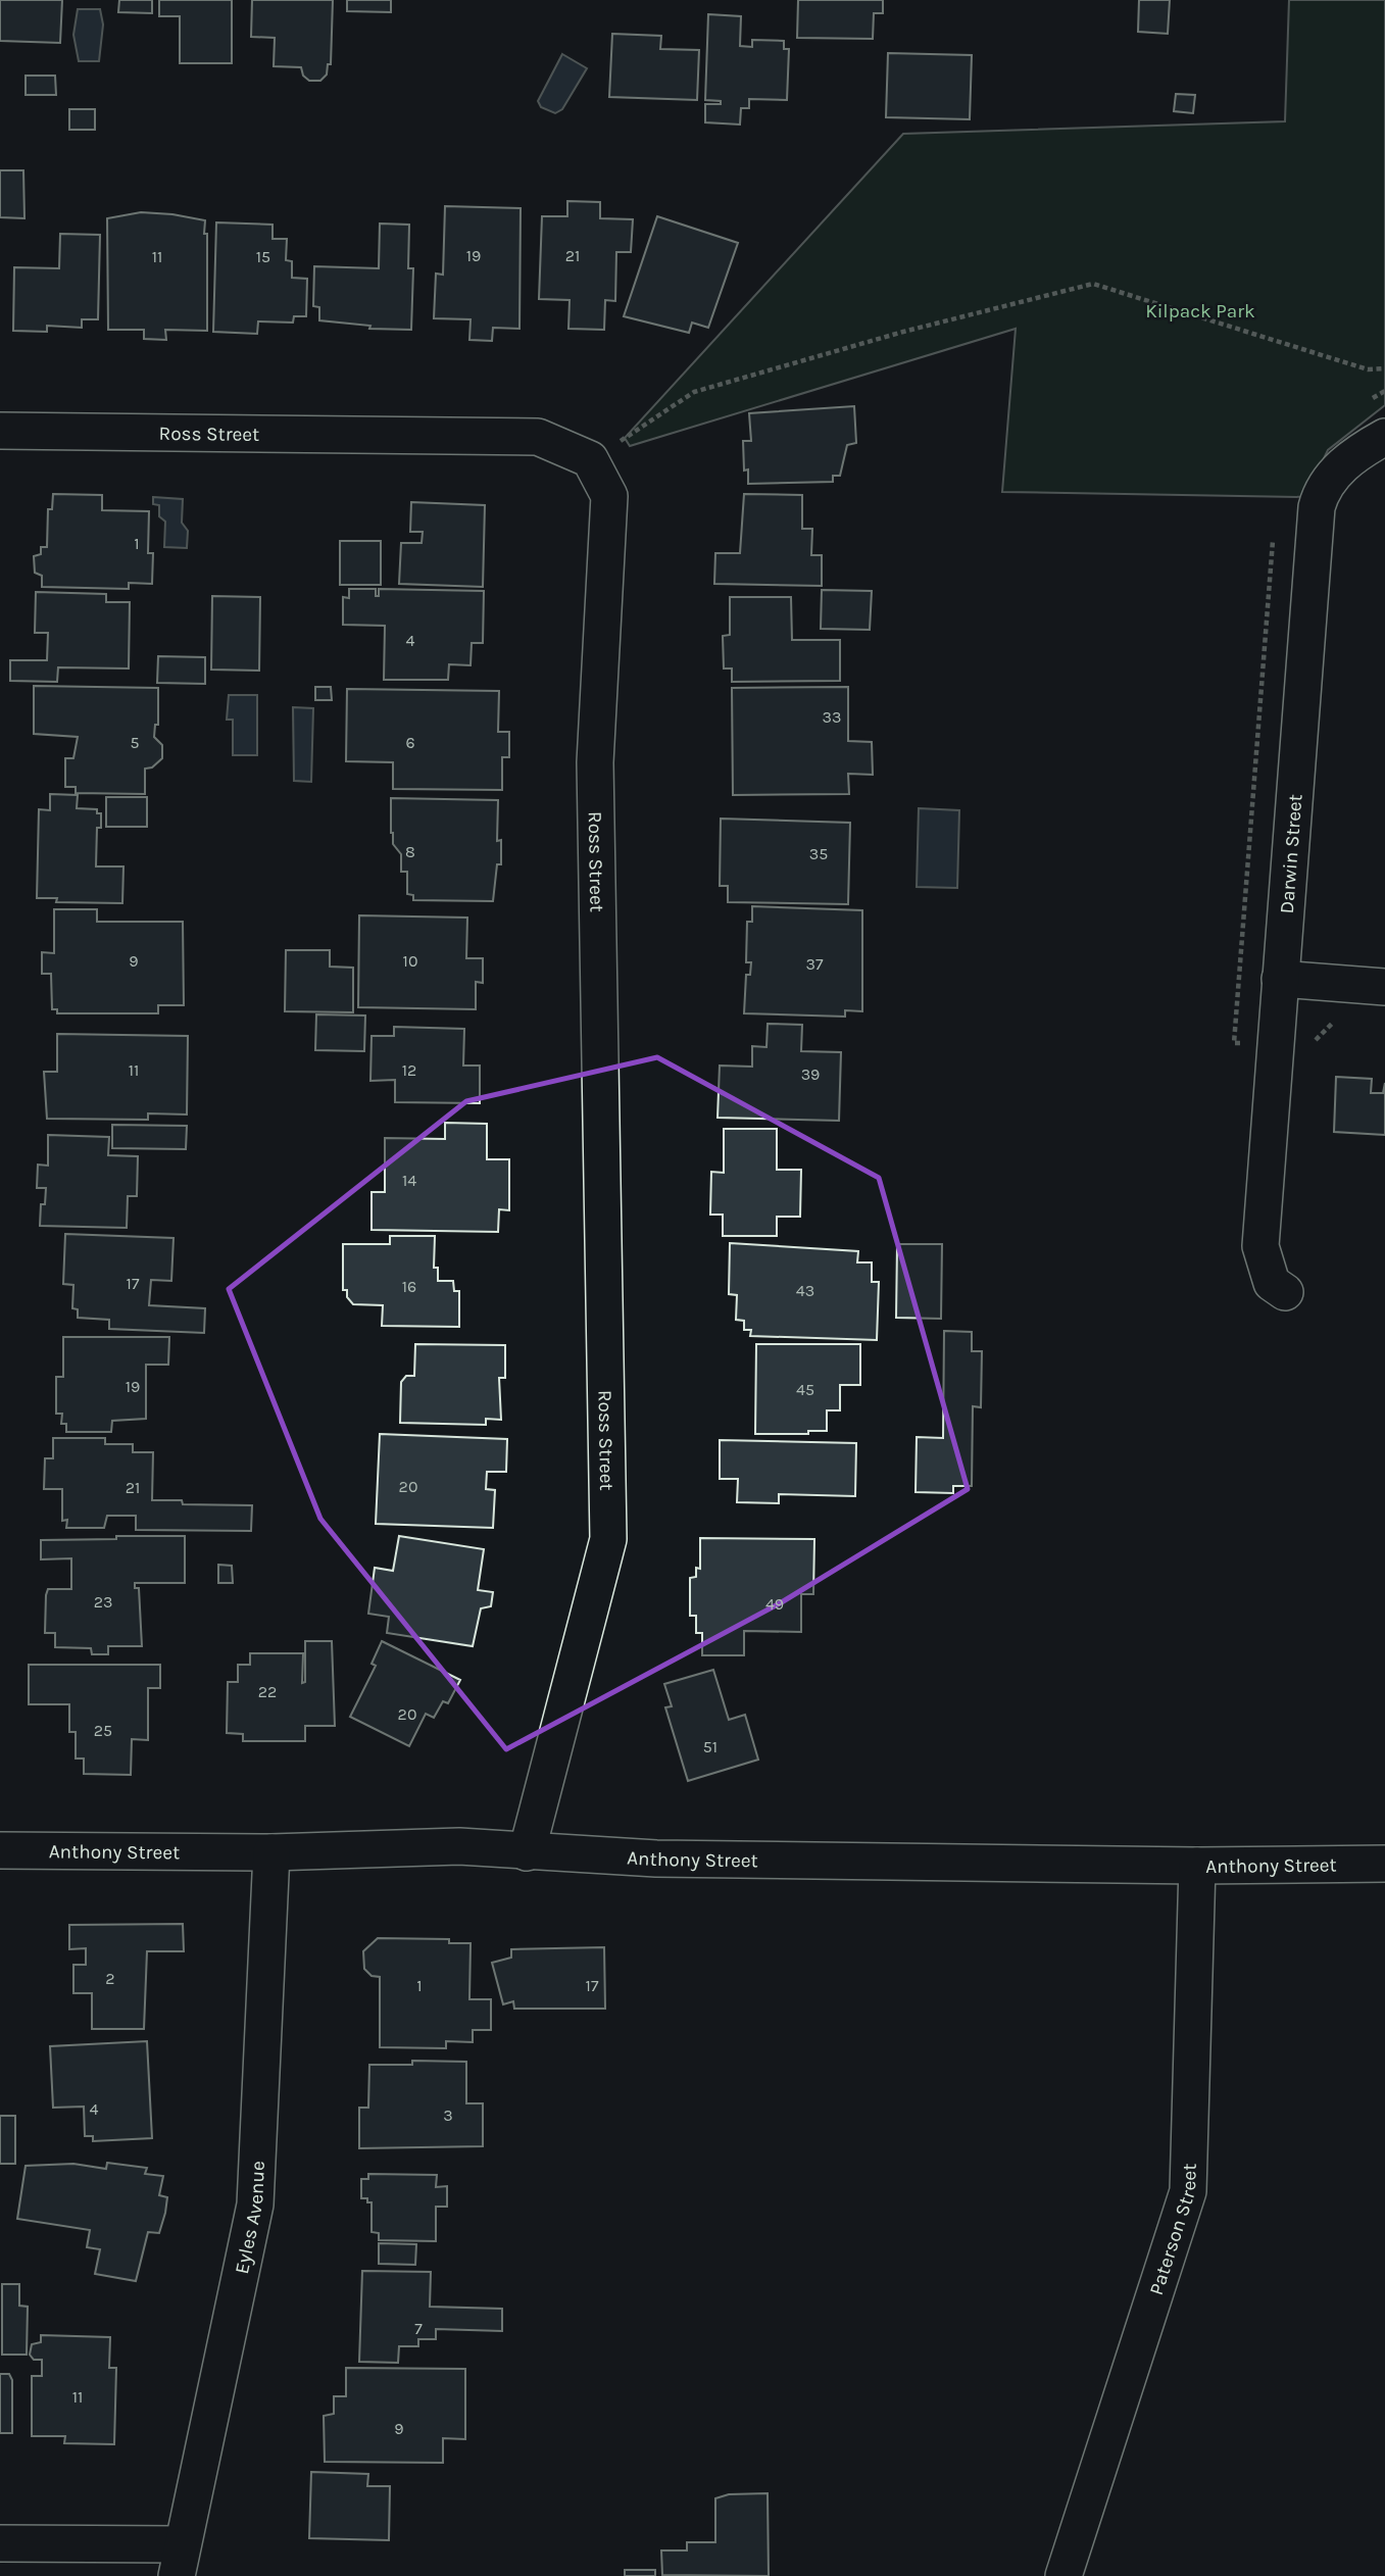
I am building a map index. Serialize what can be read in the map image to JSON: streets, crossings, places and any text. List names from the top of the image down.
{
  "streets": {
    "street": [
      "Ross Street",
      "Darwin Street",
      "Anthony Street",
      "Eyles Avenue",
      "Paterson Street"
    ]
  },
  "crossings": [
    ["Ross Street", "Anthony Street"],
    ["Anthony Street", "Eyles Avenue"],
    ["Anthony Street", "Paterson Street"]
  ],
  "parks": ["Kilpack Park"],
  "house_numbers": [
    "19",
    "21",
    "11",
    "15",
    "1",
    "4",
    "33",
    "5",
    "6",
    "8",
    "35",
    "9",
    "10",
    "37",
    "11",
    "12",
    "39",
    "14",
    "17",
    "16",
    "43",
    "19",
    "45",
    "20",
    "21",
    "23",
    "49",
    "22",
    "20",
    "25",
    "51",
    "2",
    "1",
    "17",
    "4",
    "3",
    "7",
    "11",
    "9"
  ]
}
